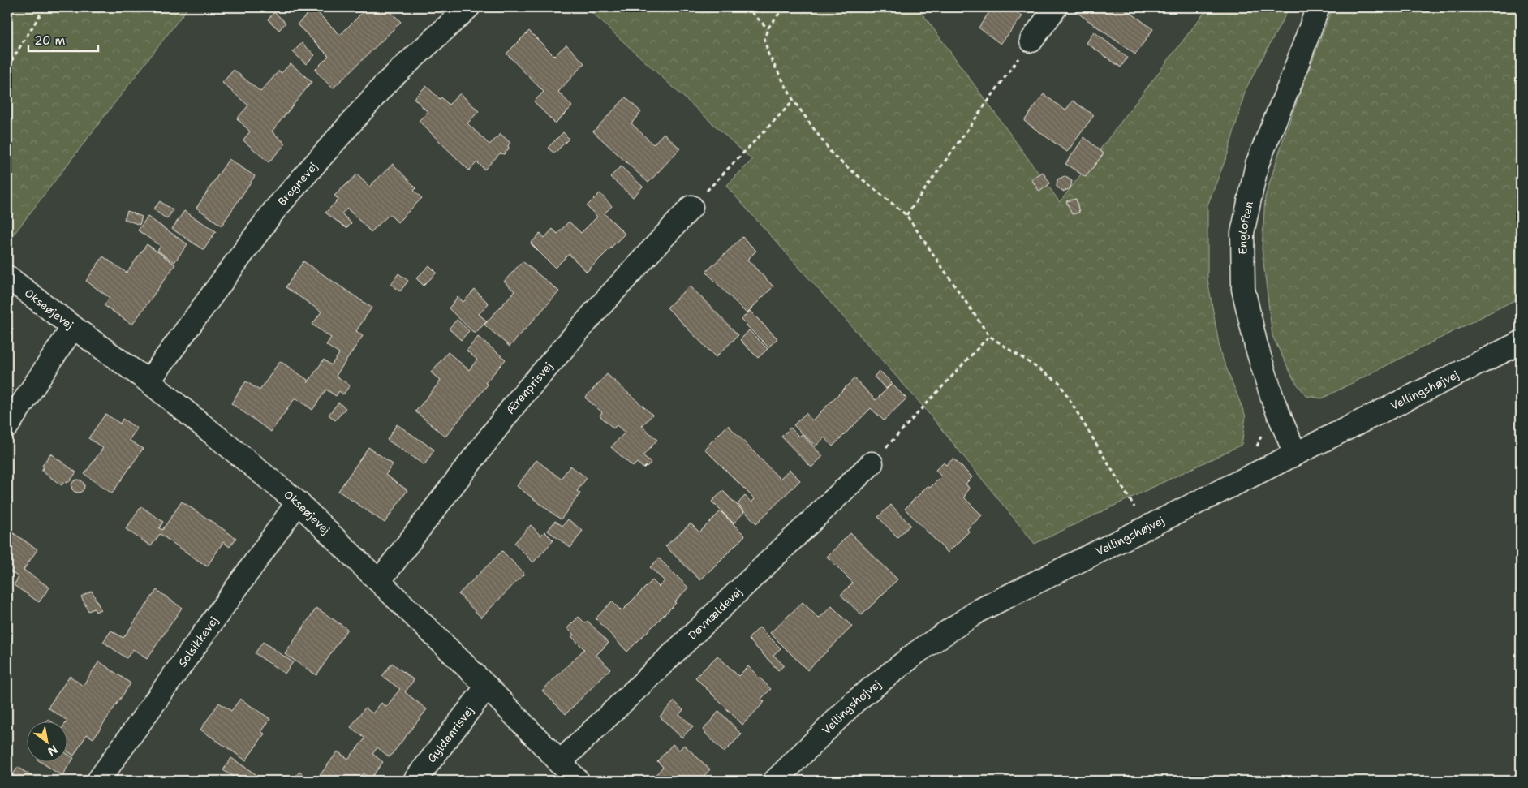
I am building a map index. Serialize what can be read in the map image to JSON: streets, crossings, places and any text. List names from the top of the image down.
{
  "streets": {
    "street": [
      "Bregnevej",
      "Engtoften",
      "Okseøjevej",
      "Ærenprisvej",
      "Vellingshøjvej",
      "Døvnældevej",
      "Solsikkevej",
      "Gyldenrisvej"
    ]
  },
  "crossings": [
    ["Bregnevej", "Okseøjevej"],
    ["Engtoften", "Vellingshøjvej"],
    ["Okseøjevej", "Ærenprisvej"],
    ["Okseøjevej", "Døvnældevej"],
    ["Okseøjevej", "Solsikkevej"],
    ["Okseøjevej", "Gyldenrisvej"]
  ],
  "scale_bar": "20 m",
  "north": "bottom right"
}
